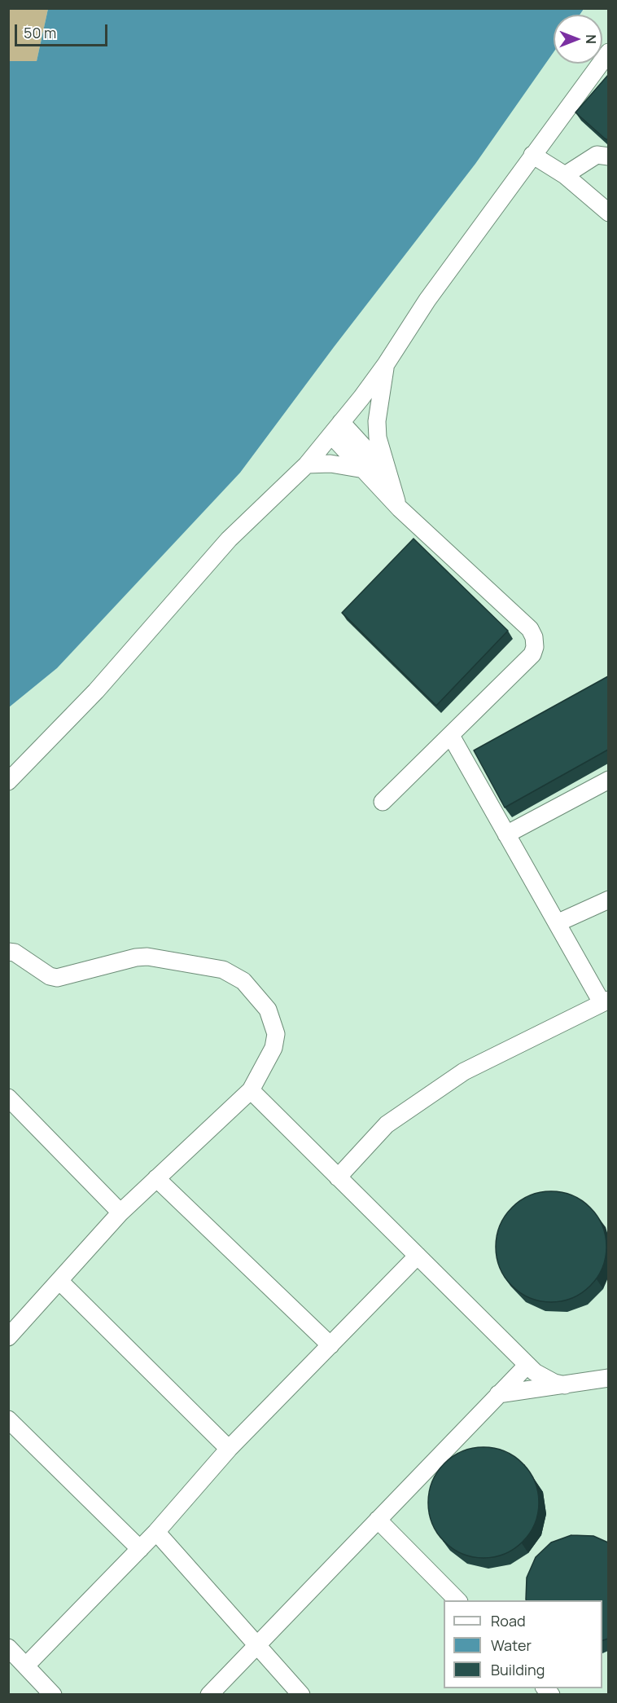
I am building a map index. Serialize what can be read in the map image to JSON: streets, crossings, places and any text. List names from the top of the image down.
{
  "legend": ["Road", "Water", "Building"],
  "scale_bar": "50 m",
  "north": "right"
}
